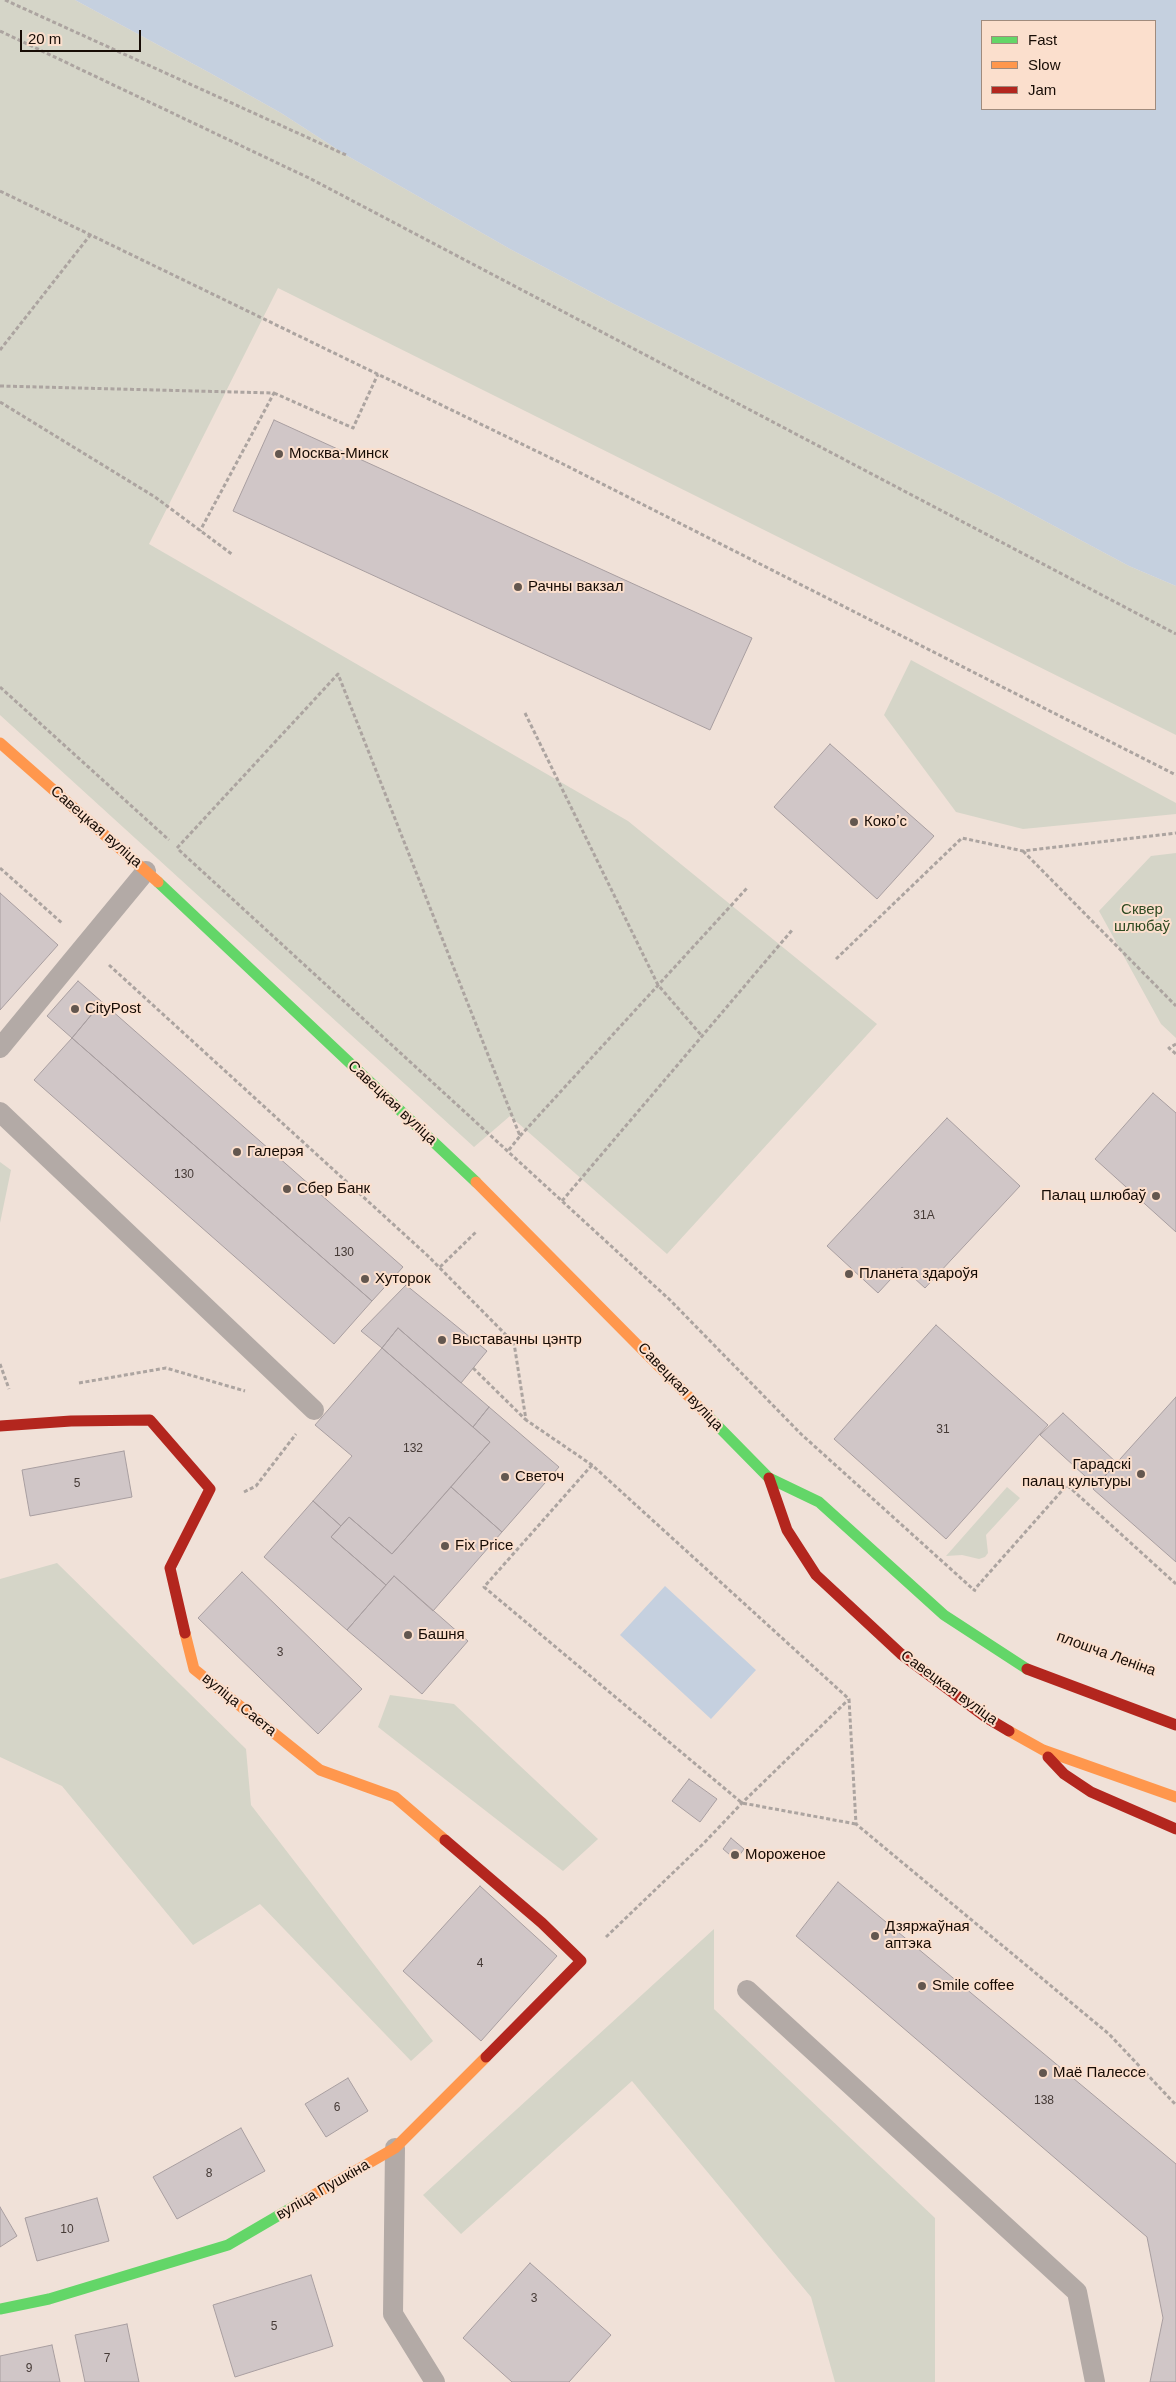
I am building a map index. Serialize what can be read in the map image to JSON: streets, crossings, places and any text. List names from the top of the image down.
{
  "streets": {
    "main road": ["Савецкая вуліца", "вуліца Саета", "вуліца Пушкіна"]
  },
  "crossings": [
    ["вуліца Саета", "вуліца Пушкіна"]
  ],
  "parks": ["Сквер шлюбаў"],
  "places": [
    "Москва-Минск",
    "Рачны вакзал",
    "Кокоʼс",
    "CityPost",
    "Галерэя",
    "Сбер Банк",
    "Палац шлюбаў",
    "Планета здароўя",
    "Хуторок",
    "Выставачны цэнтр",
    "Гарадскі палац культуры",
    "Светоч",
    "Fix Price",
    "Башня",
    "Мороженое",
    "Дзяржаўная аптэка",
    "Smile coffee",
    "Маё Палессе"
  ],
  "house_numbers": [
    "130",
    "31А",
    "130",
    "31",
    "132",
    "5",
    "3",
    "4",
    "138",
    "6",
    "8",
    "10",
    "3",
    "5",
    "7",
    "9"
  ],
  "legend": ["Fast", "Slow", "Jam"],
  "scale_bar": "20 m"
}
